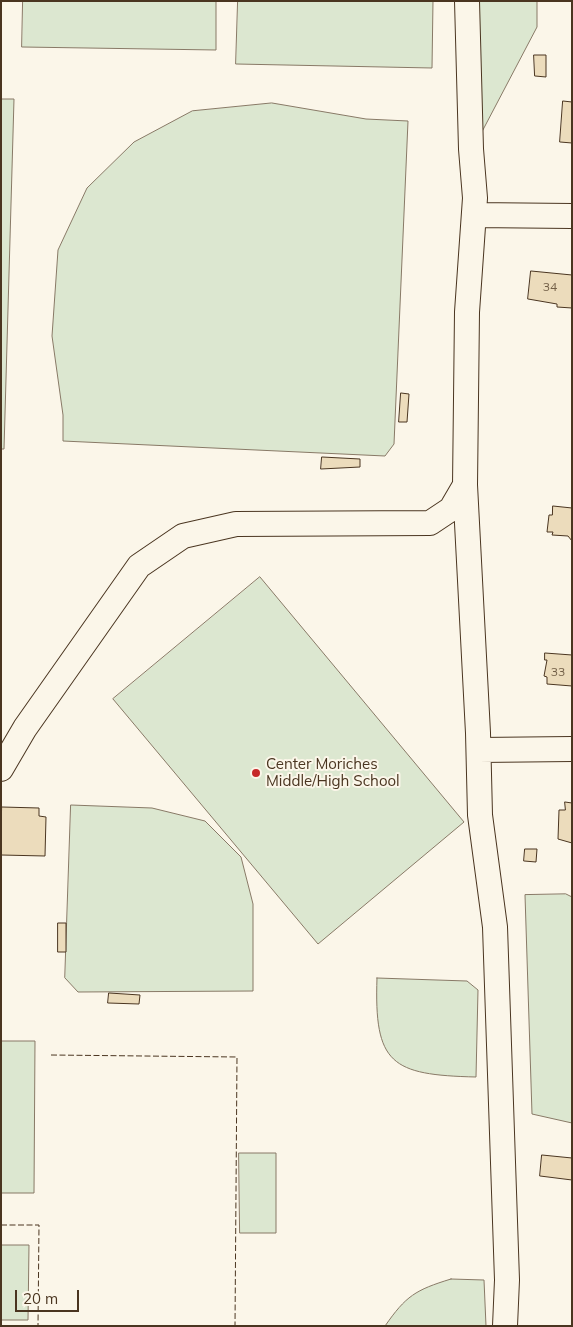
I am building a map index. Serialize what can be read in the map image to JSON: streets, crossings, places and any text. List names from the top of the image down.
{
  "places": ["Center Moriches Middle/High School"],
  "house_numbers": ["34", "33"],
  "scale_bar": "20 m"
}
